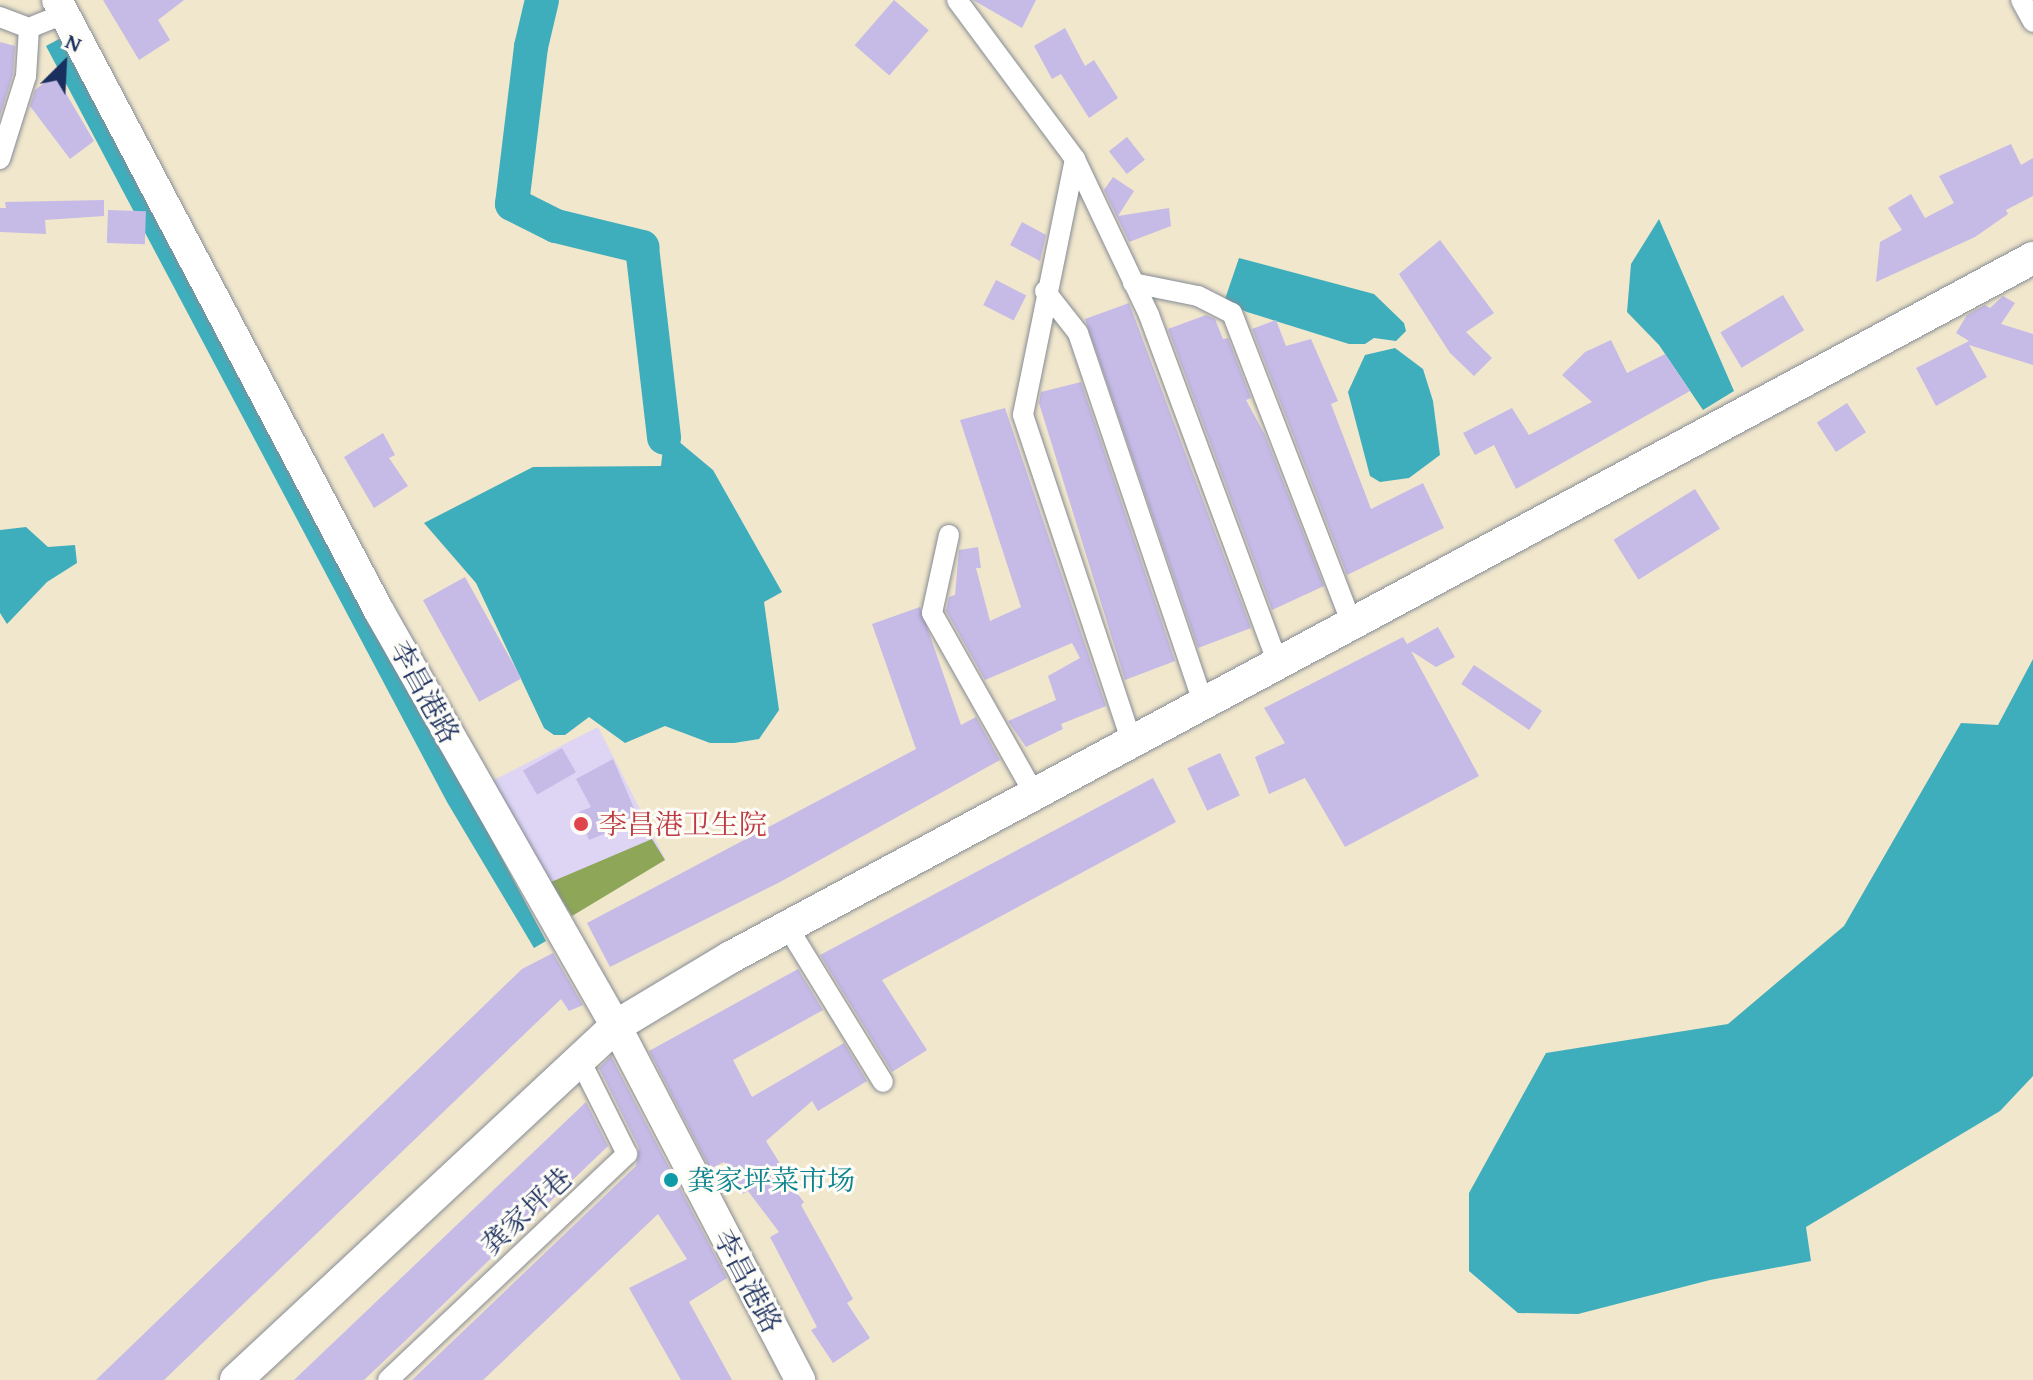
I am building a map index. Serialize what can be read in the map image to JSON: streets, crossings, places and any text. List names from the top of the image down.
{
  "streets": {
    "street": ["李昌港路", "龚家坪巷"]
  },
  "places": ["李昌港卫生院", "龚家坪菜市场"],
  "north": "top right"
}
